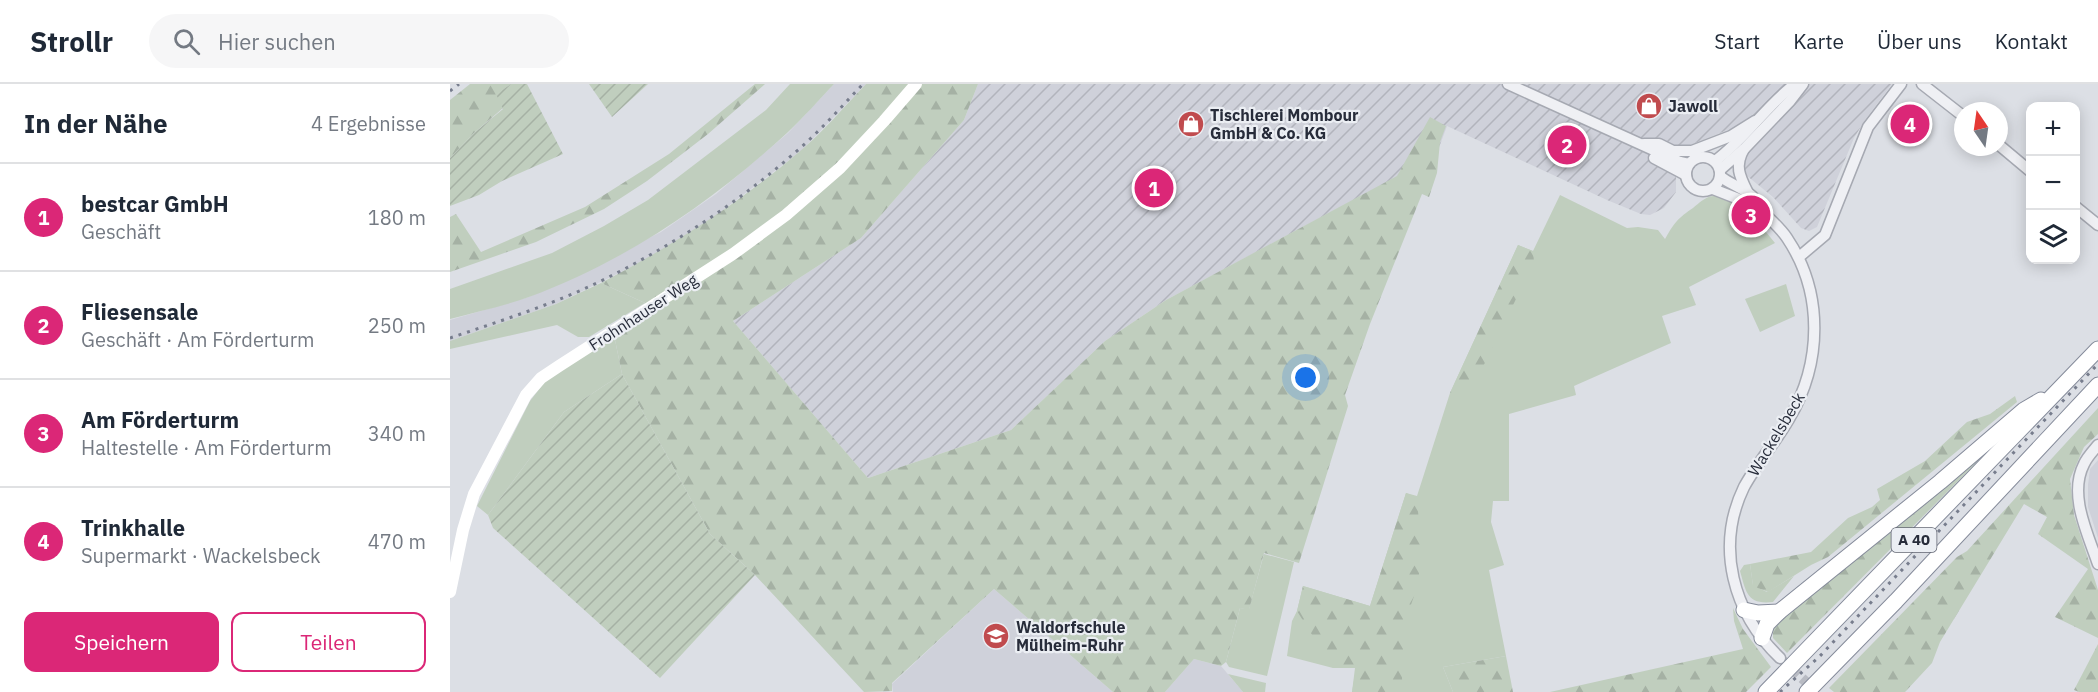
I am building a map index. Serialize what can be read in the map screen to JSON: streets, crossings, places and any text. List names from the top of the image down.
{
  "streets": {
    "highway": ["A 40"],
    "main road": ["Frohnhauser Weg"],
    "street": ["Wackelsbeck"]
  },
  "places": {
    "shop": ["Jawoll", "Tischlerei Mombour GmbH & Co. KG"],
    "school or university": ["Waldorfschule Mülheim-Ruhr"]
  },
  "north": "top",
  "page": {
    "header": "Strollr",
    "search": "Hier suchen",
    "nav": [
      "Start",
      "Karte",
      "Über uns",
      "Kontakt"
    ],
    "heading": ["In der Nähe", "4 Ergebnisse"],
    "map_buttons": ["+", "−"],
    "pins": [
      "4",
      "2",
      "1",
      "3"
    ],
    "list": [
      {
        "mark": "1",
        "name": "bestcar GmbH",
        "note": "Geschäft",
        "value": "180 m"
      },
      {
        "mark": "2",
        "name": "Fliesensale",
        "note": "Geschäft · Am Förderturm",
        "value": "250 m"
      },
      {
        "mark": "3",
        "name": "Am Förderturm",
        "note": "Haltestelle · Am Förderturm",
        "value": "340 m"
      },
      {
        "mark": "4",
        "name": "Trinkhalle",
        "note": "Supermarkt · Wackelsbeck",
        "value": "470 m"
      }
    ],
    "buttons": ["Speichern", "Teilen"]
  }
}
